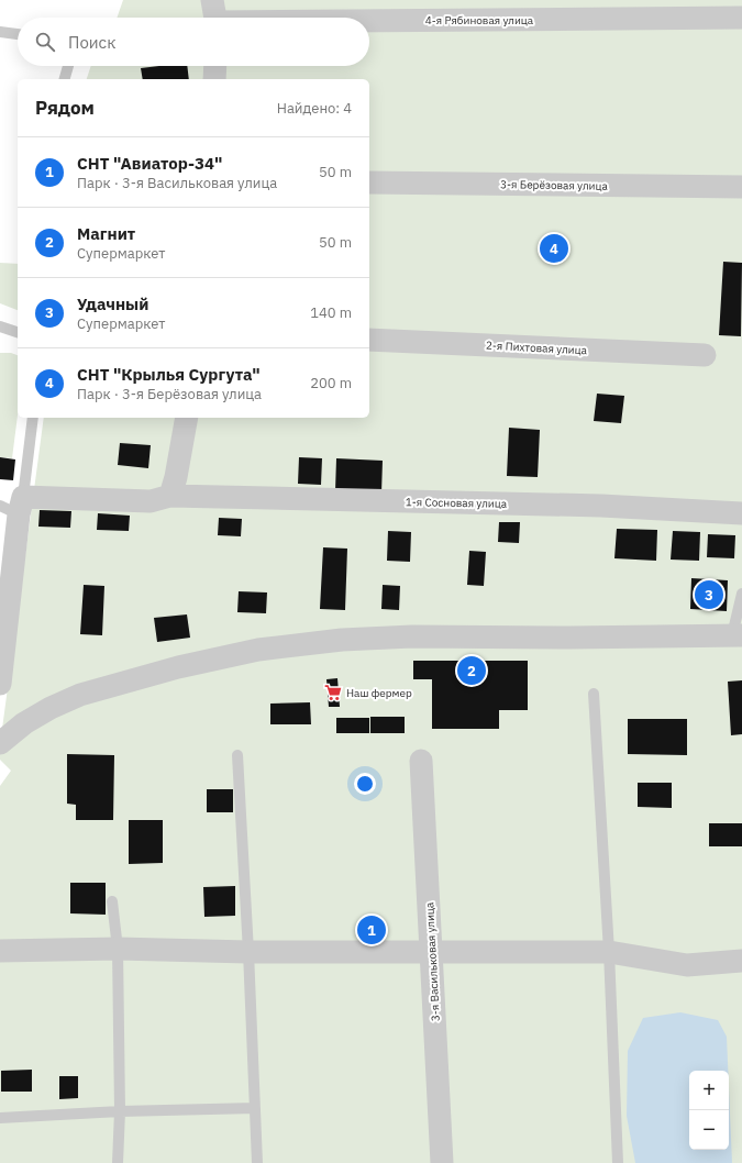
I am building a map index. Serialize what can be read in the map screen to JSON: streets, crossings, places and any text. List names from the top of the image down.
{
  "streets": {
    "street": [
      "4-я Рябиновая улица",
      "3-я Берёзовая улица",
      "2-я Пихтовая улица",
      "1-я Сосновая улица",
      "3-я Васильковая улица"
    ]
  },
  "places": {
    "supermarket": ["Наш фермер"]
  },
  "page": {
    "search": "Поиск",
    "heading": ["Рядом", "Найдено: 4"],
    "list": [
      {
        "mark": "1",
        "name": "СНТ \"Авиатор-34\"",
        "note": "Парк · 3-я Васильковая улица",
        "value": "50 m"
      },
      {
        "mark": "2",
        "name": "Магнит",
        "note": "Супермаркет",
        "value": "50 m"
      },
      {
        "mark": "3",
        "name": "Удачный",
        "note": "Супермаркет",
        "value": "140 m"
      },
      {
        "mark": "4",
        "name": "CНТ \"Крылья Сургута\"",
        "note": "Парк · 3-я Берёзовая улица",
        "value": "200 m"
      }
    ],
    "pins": [
      "4",
      "3",
      "2",
      "1"
    ],
    "map_buttons": ["+", "−"]
  }
}
